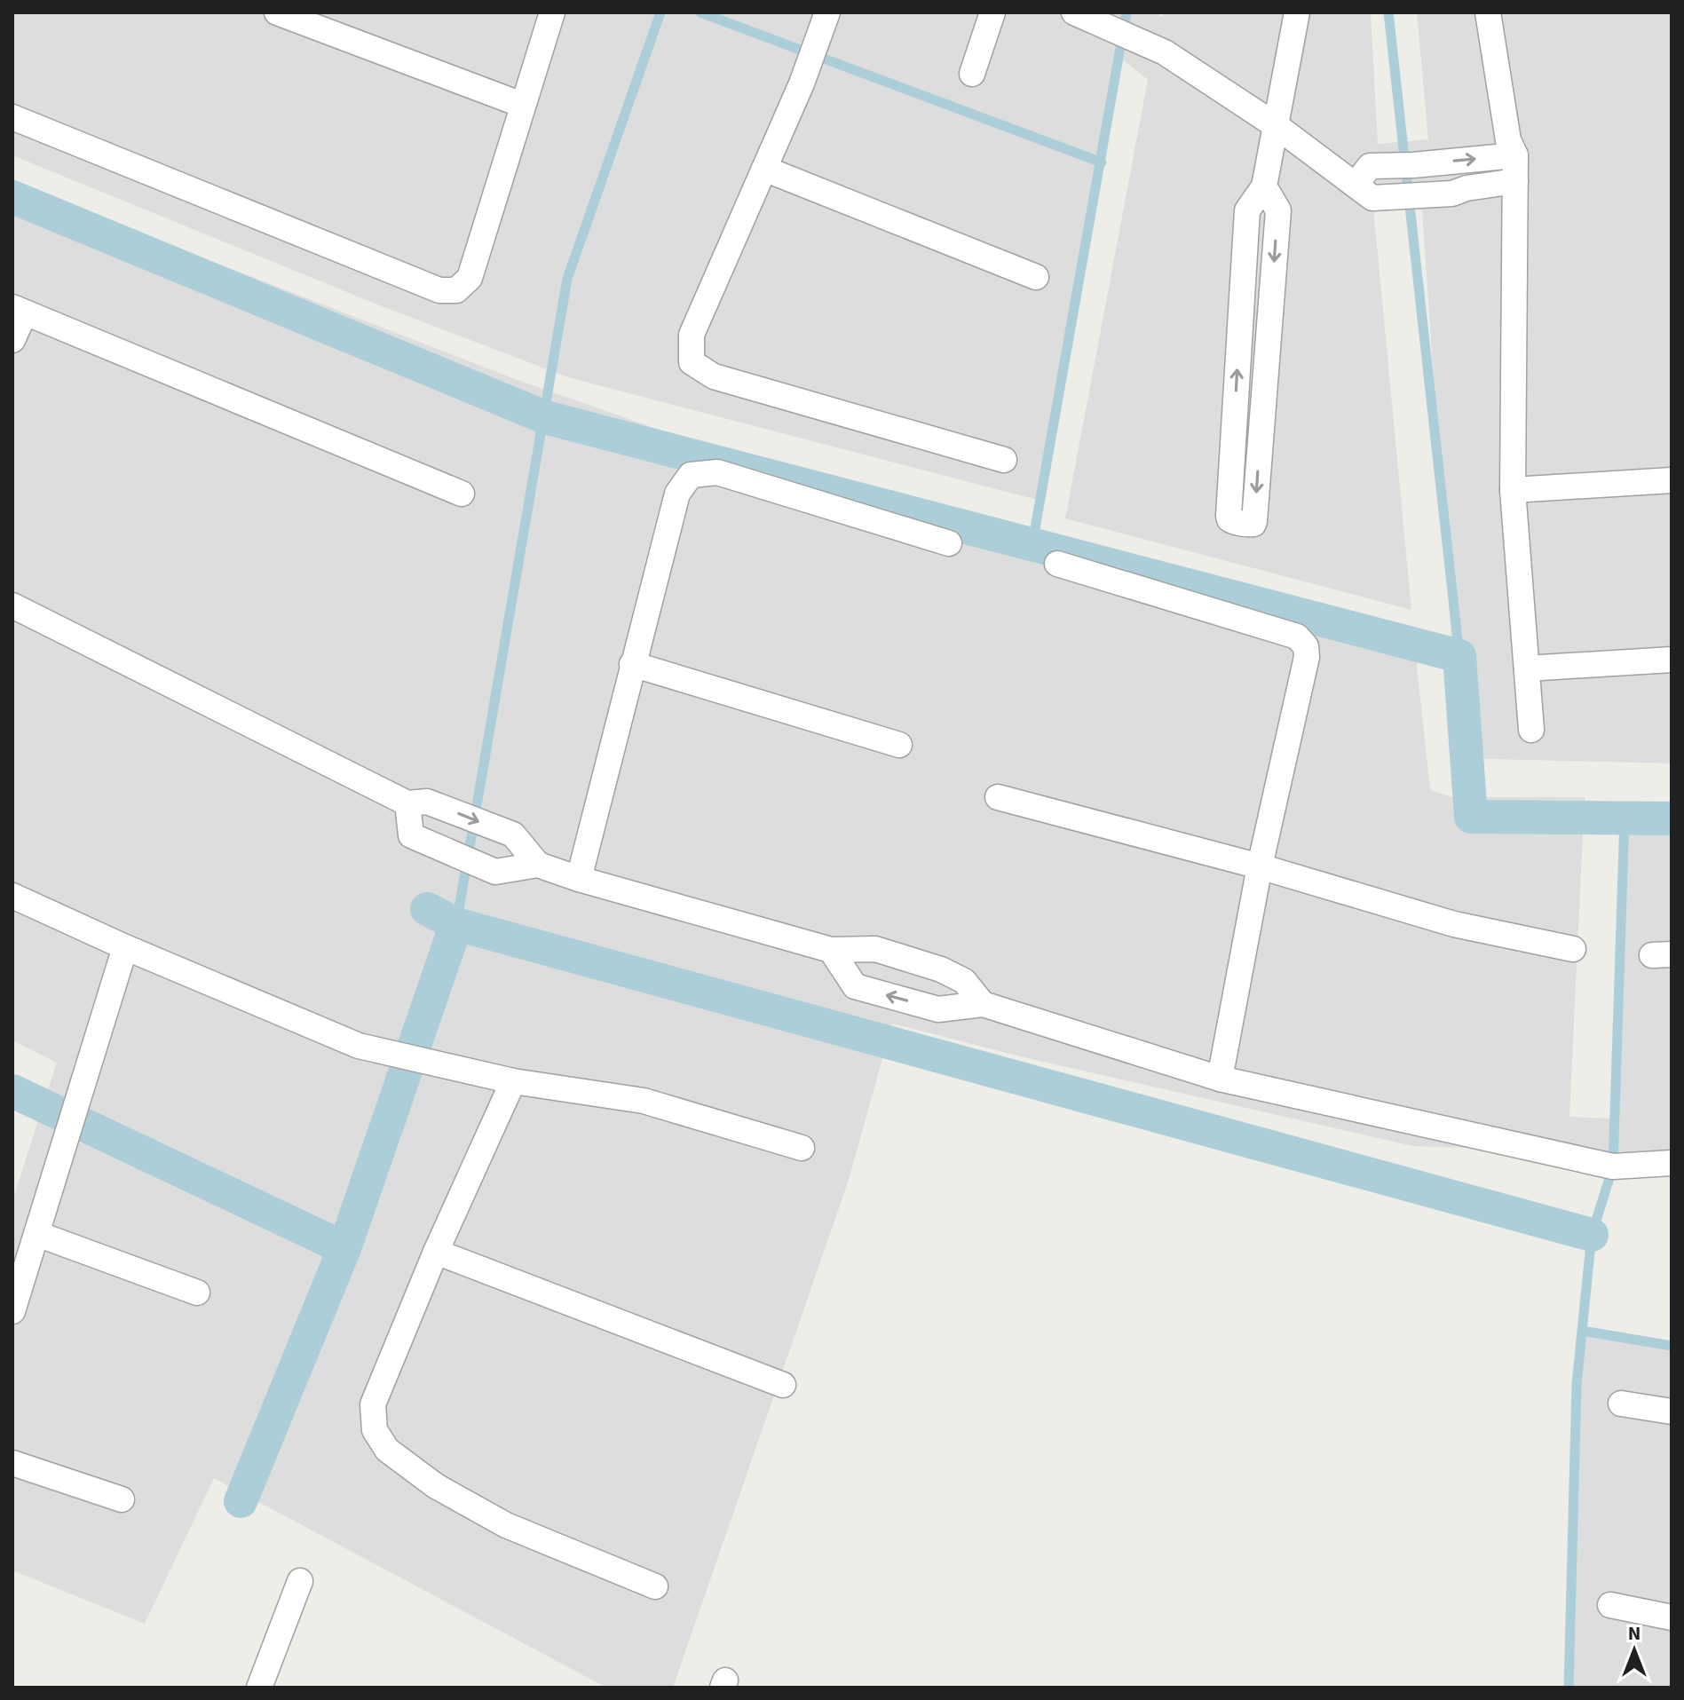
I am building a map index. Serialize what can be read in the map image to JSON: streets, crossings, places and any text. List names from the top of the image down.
{
  "north": "top"
}
